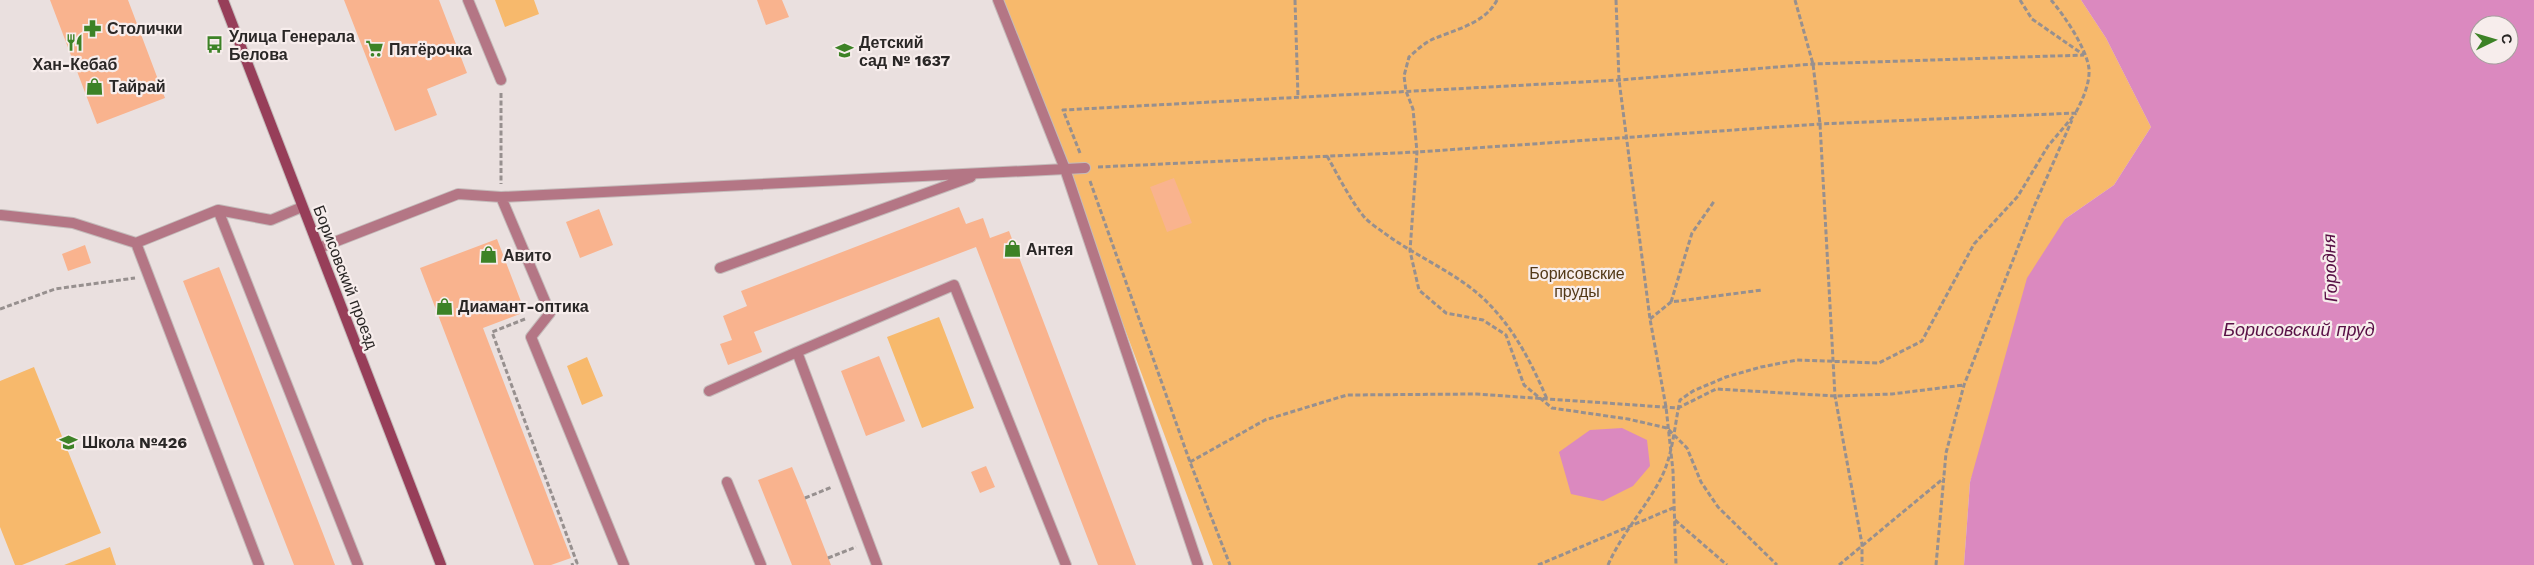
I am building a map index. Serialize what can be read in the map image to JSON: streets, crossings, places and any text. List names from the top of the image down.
{
  "streets": {
    "street": ["Борисовский проезд"]
  },
  "water": ["Городня", "Борисовский пруд"],
  "parks": ["Борисовские пруды"],
  "places": {
    "pharmacy": ["Столички"],
    "restaurant": ["Хан-Кебаб"],
    "bus stop": ["Улица Генерала Белова"],
    "supermarket": ["Пятёрочка"],
    "school or university": ["Детский сад № 1637", "Школа №426"],
    "shop": [
      "Тайрай",
      "Антея",
      "Авито",
      "Диамант-оптика"
    ]
  },
  "north": "right"
}
